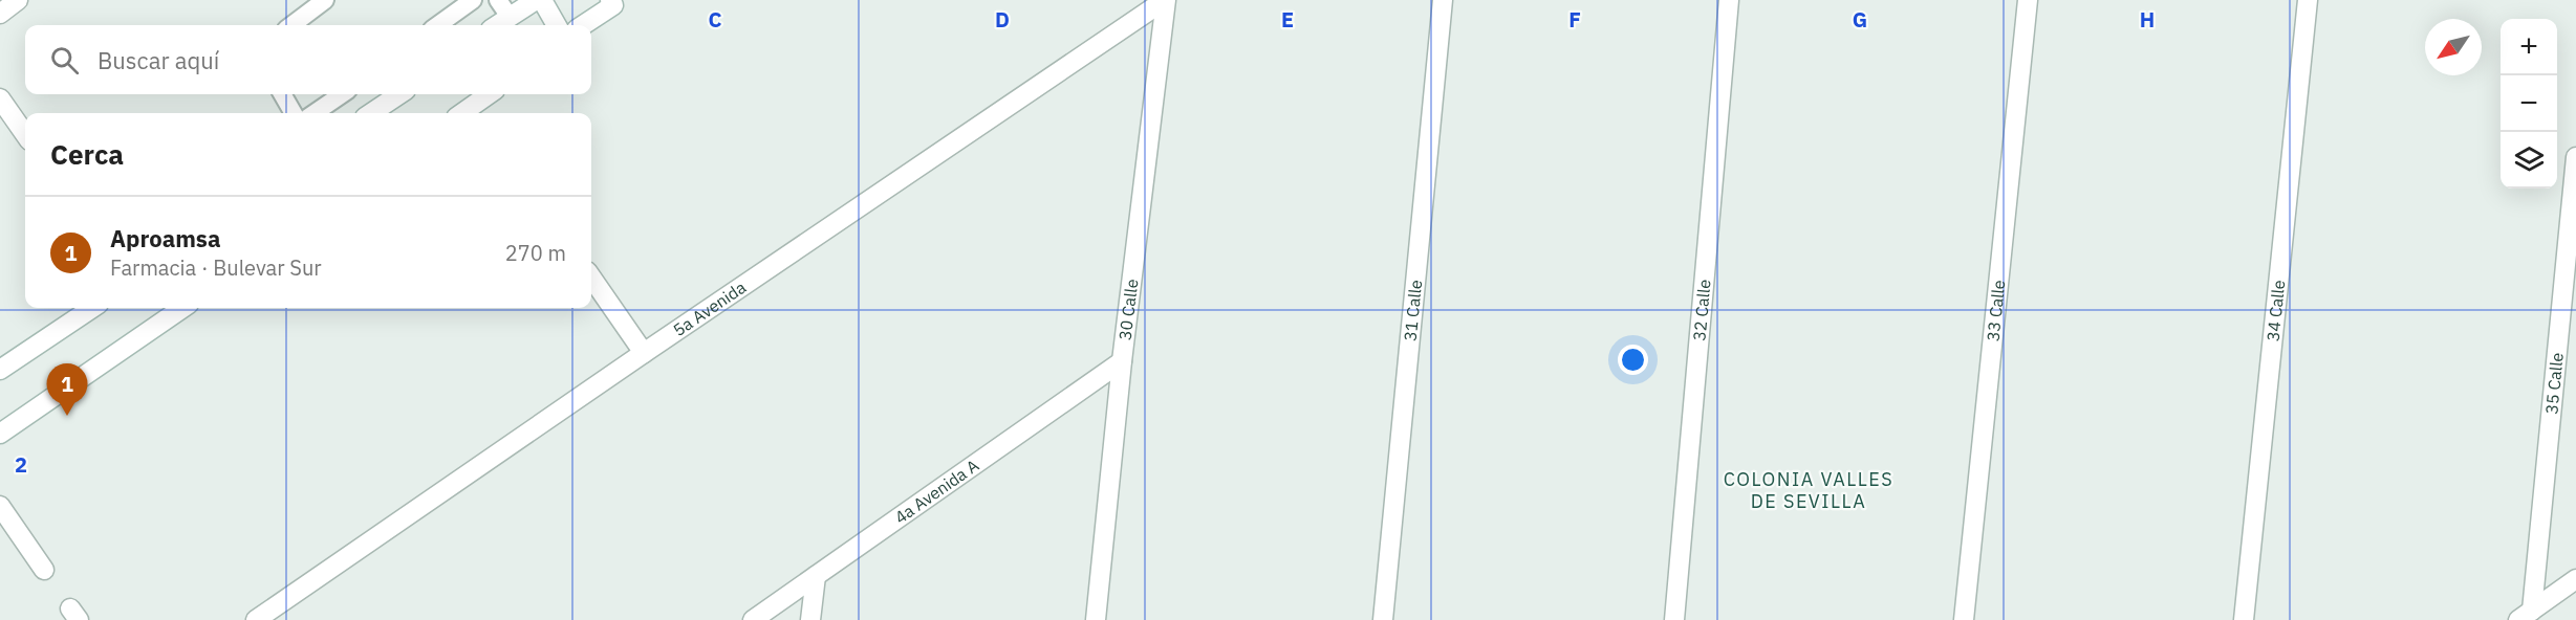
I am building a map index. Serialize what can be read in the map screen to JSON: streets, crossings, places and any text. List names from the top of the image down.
{
  "streets": {
    "street": [
      "5a Avenida",
      "30 Calle",
      "31 Calle",
      "32 Calle",
      "33 Calle",
      "34 Calle",
      "35 Calle",
      "4a Avenida A"
    ]
  },
  "crossings": [
    ["5a Avenida", "30 Calle"],
    ["30 Calle", "4a Avenida A"]
  ],
  "districts": ["COLONIA VALLES DE SEVILLA"],
  "north": "bottom left",
  "page": {
    "map_buttons": ["+", "−"],
    "search": "Buscar aquí",
    "heading": "Cerca",
    "list": [
      {
        "mark": "1",
        "name": "Aproamsa",
        "note": "Farmacia · Bulevar Sur",
        "value": "270 m"
      }
    ],
    "pins": "1"
  },
  "grid": {
    "columns": [
      "C",
      "D",
      "E",
      "F",
      "G",
      "H"
    ],
    "rows": ["2"]
  }
}
